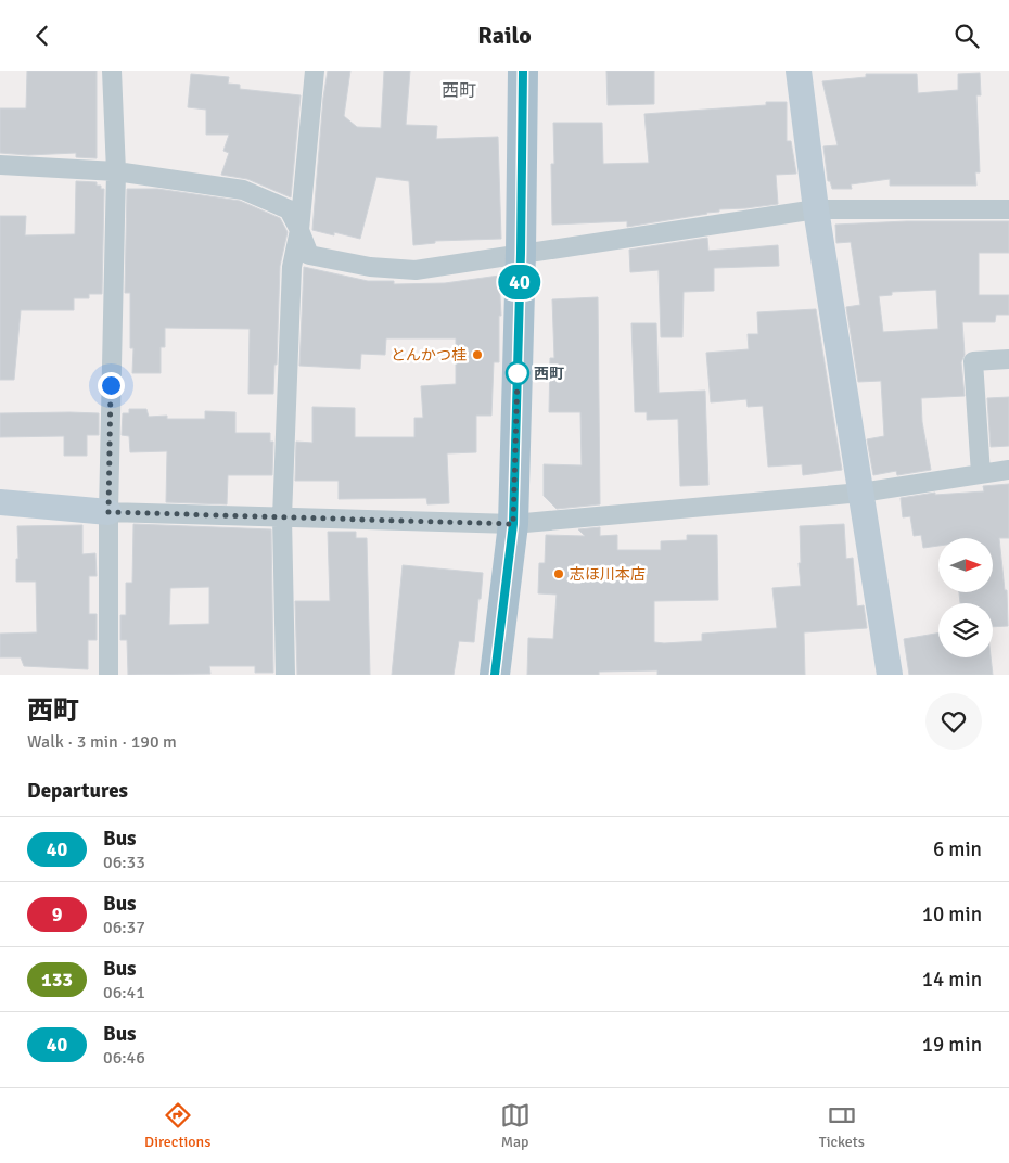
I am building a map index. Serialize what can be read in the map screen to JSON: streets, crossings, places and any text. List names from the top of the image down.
{
  "districts": ["西町"],
  "places": ["とんかつ桂", "西町", "志ほ川本店"],
  "lines": ["bus line 40"],
  "north": "right",
  "page": {
    "header": "Railo",
    "on_map": "40",
    "heading": [
      ["西町", "Walk · 3 min · 190 m"],
      "Departures"
    ],
    "list": [
      {
        "mark": "40",
        "name": "Bus",
        "note": "06:33",
        "value": "6 min"
      },
      {
        "mark": "9",
        "name": "Bus",
        "note": "06:37",
        "value": "10 min"
      },
      {
        "mark": "133",
        "name": "Bus",
        "note": "06:41",
        "value": "14 min"
      },
      {
        "mark": "40",
        "name": "Bus",
        "note": "06:46",
        "value": "19 min"
      }
    ],
    "tabs": ["Directions", "Map", "Tickets"]
  }
}
